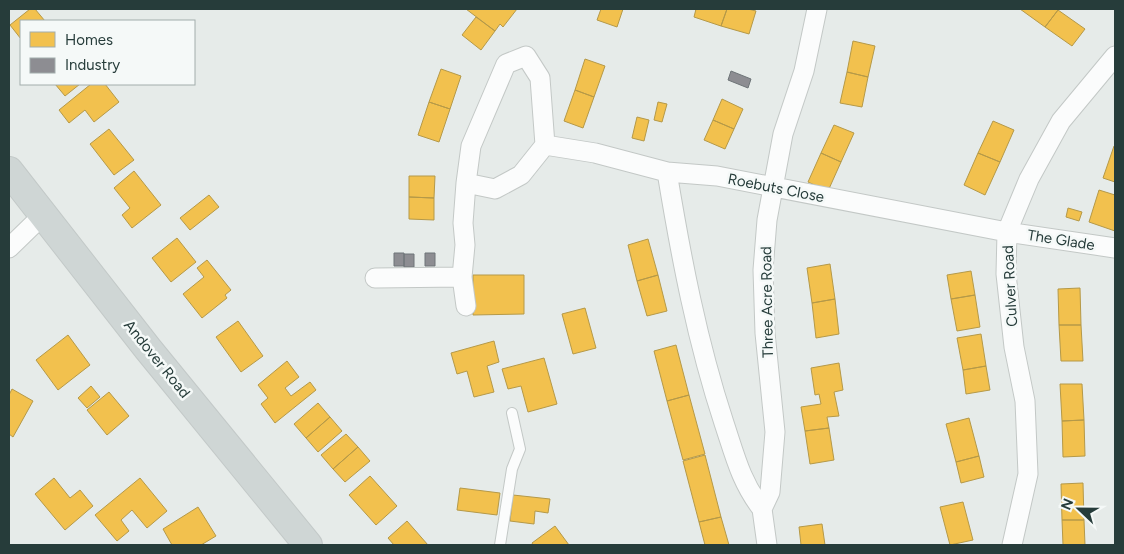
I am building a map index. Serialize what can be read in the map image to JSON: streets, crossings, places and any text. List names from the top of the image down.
{
  "streets": {
    "main road": ["Andover Road"],
    "street": [
      "Roebuts Close",
      "The Glade",
      "Culver Road",
      "Three Acre Road"
    ]
  },
  "crossings": [
    ["Roebuts Close", "The Glade"],
    ["Roebuts Close", "Culver Road"],
    ["Roebuts Close", "Three Acre Road"],
    ["The Glade", "Culver Road"]
  ],
  "legend": ["Homes", "Industry"],
  "north": "left"
}
